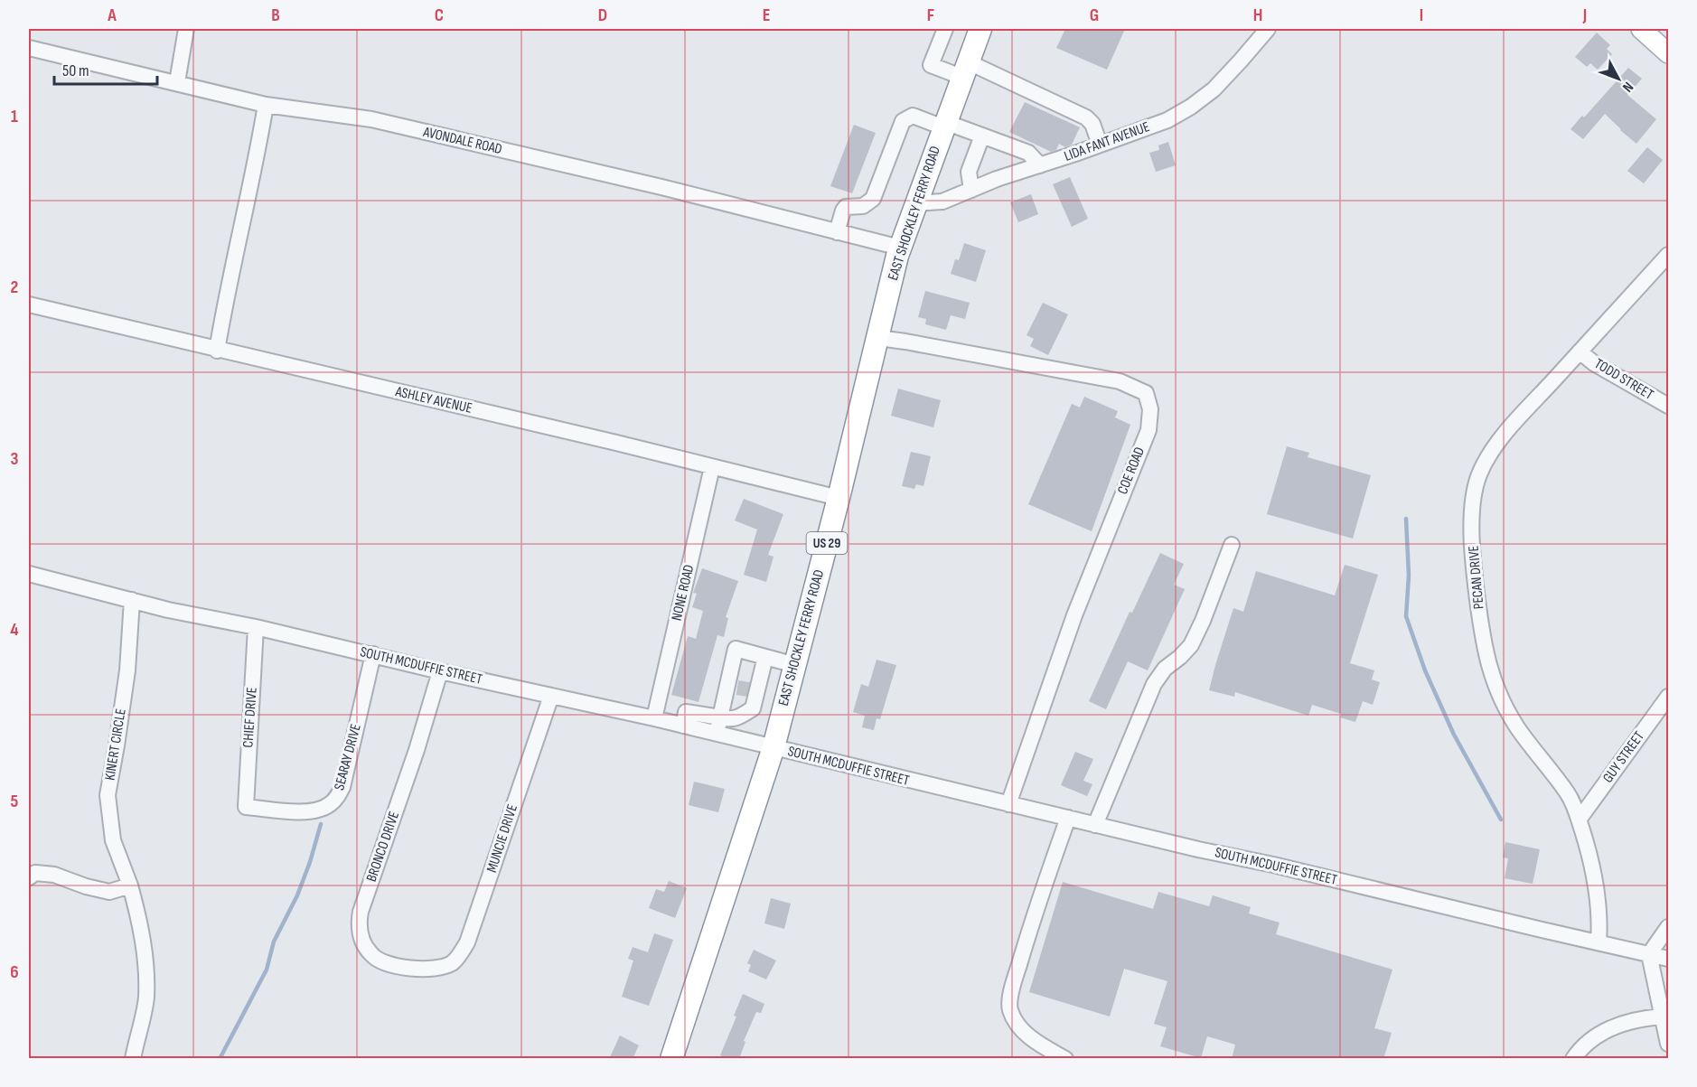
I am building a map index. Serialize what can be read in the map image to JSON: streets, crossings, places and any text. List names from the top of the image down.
{
  "streets": {
    "highway": ["EAST SHOCKLEY FERRY ROAD", "US 29"],
    "street": [
      "AVONDALE ROAD",
      "LIDA FANT AVENUE",
      "TODD STREET",
      "ASHLEY AVENUE",
      "COE ROAD",
      "PECAN DRIVE",
      "NONE ROAD",
      "SOUTH MCDUFFIE STREET",
      "CHIEF DRIVE",
      "KINERT CIRCLE",
      "SEARAY DRIVE",
      "GUY STREET",
      "MUNCIE DRIVE",
      "BRONCO DRIVE"
    ]
  },
  "crossings": [
    ["AVONDALE ROAD", "EAST SHOCKLEY FERRY ROAD"],
    ["LIDA FANT AVENUE", "EAST SHOCKLEY FERRY ROAD"],
    ["EAST SHOCKLEY FERRY ROAD", "ASHLEY AVENUE"],
    ["EAST SHOCKLEY FERRY ROAD", "COE ROAD"],
    ["EAST SHOCKLEY FERRY ROAD", "SOUTH MCDUFFIE STREET"],
    ["TODD STREET", "PECAN DRIVE"],
    ["ASHLEY AVENUE", "NONE ROAD"],
    ["COE ROAD", "SOUTH MCDUFFIE STREET"],
    ["PECAN DRIVE", "SOUTH MCDUFFIE STREET"],
    ["PECAN DRIVE", "GUY STREET"],
    ["NONE ROAD", "SOUTH MCDUFFIE STREET"],
    ["SOUTH MCDUFFIE STREET", "CHIEF DRIVE"],
    ["SOUTH MCDUFFIE STREET", "KINERT CIRCLE"],
    ["SOUTH MCDUFFIE STREET", "SEARAY DRIVE"],
    ["SOUTH MCDUFFIE STREET", "MUNCIE DRIVE"],
    ["SOUTH MCDUFFIE STREET", "BRONCO DRIVE"],
    ["CHIEF DRIVE", "SEARAY DRIVE"],
    ["MUNCIE DRIVE", "BRONCO DRIVE"]
  ],
  "scale_bar": "50 m",
  "north": "bottom right",
  "grid": {
    "columns": [
      "A",
      "B",
      "C",
      "D",
      "E",
      "F",
      "G",
      "H",
      "I",
      "J"
    ],
    "rows": [
      "1",
      "2",
      "3",
      "4",
      "5",
      "6"
    ]
  }
}
